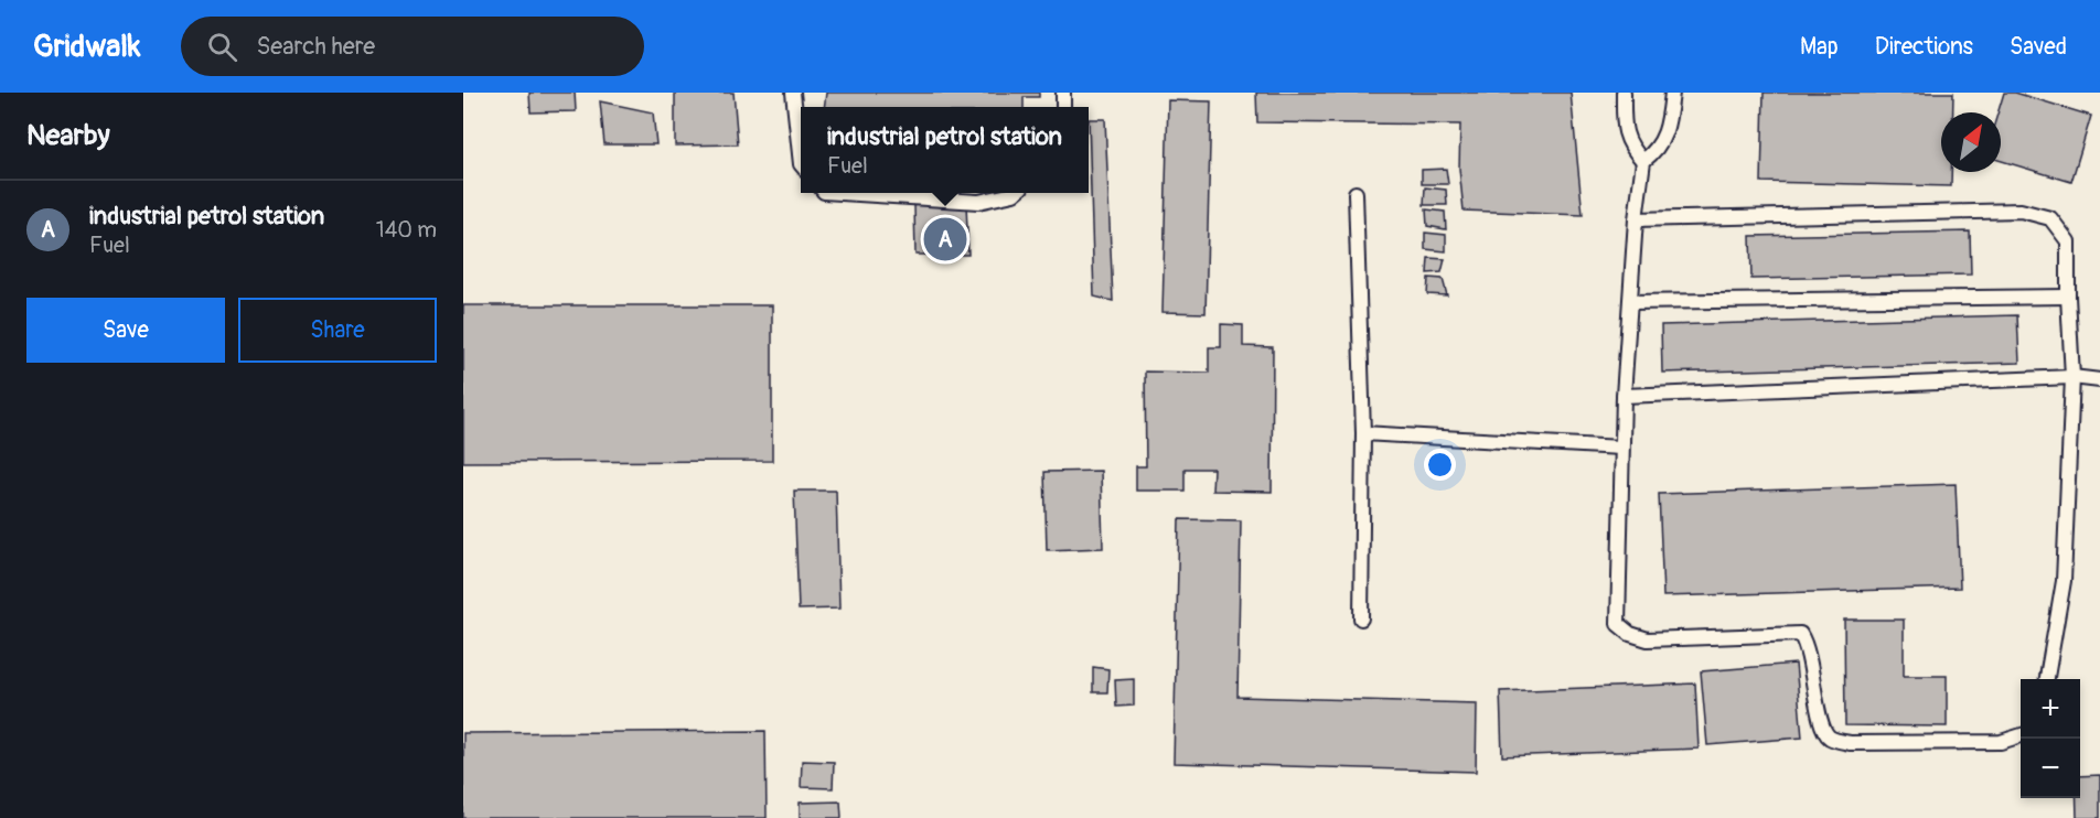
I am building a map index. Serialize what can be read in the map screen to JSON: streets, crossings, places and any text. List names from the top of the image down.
{
  "north": "top right",
  "page": {
    "header": "Gridwalk",
    "search": "Search here",
    "nav": ["Map", "Directions", "Saved"],
    "heading": "Nearby",
    "popup": ["industrial petrol station", "Fuel"],
    "list": [
      {
        "mark": "A",
        "name": "industrial petrol station",
        "note": "Fuel",
        "value": "140 m"
      }
    ],
    "pins": "A",
    "buttons": ["Save", "Share"],
    "map_buttons": ["+", "−"]
  }
}
